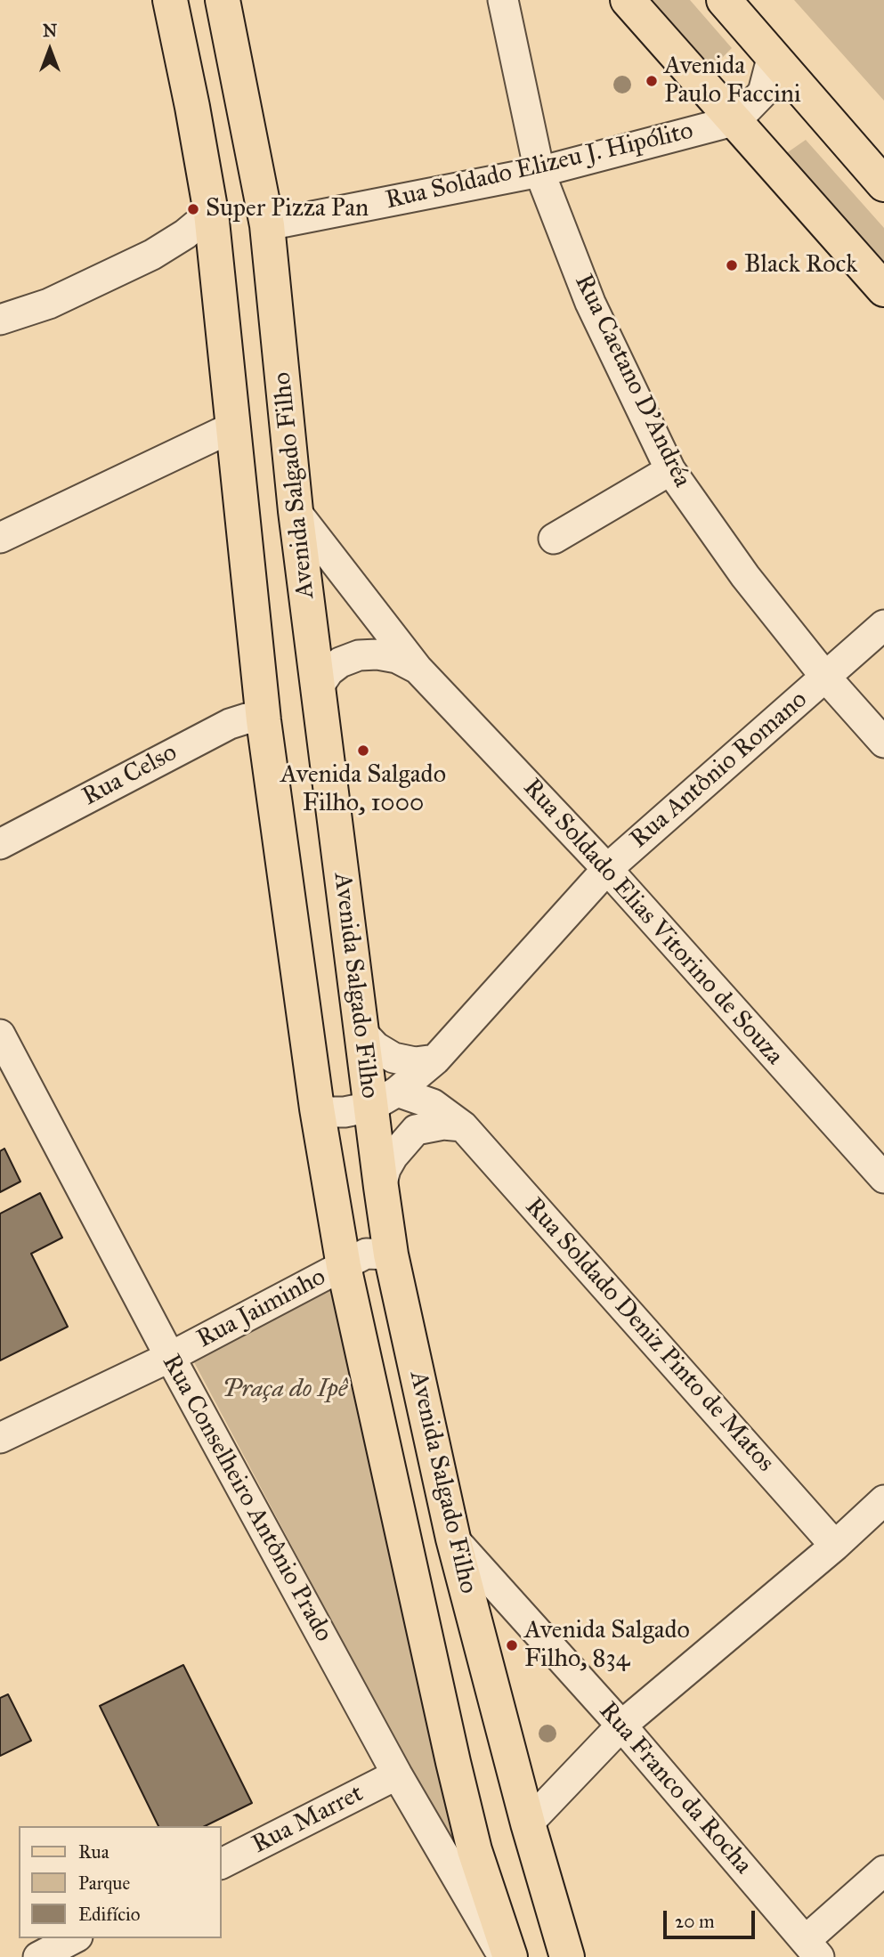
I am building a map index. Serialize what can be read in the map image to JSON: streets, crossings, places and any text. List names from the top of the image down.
{
  "streets": {
    "main road": ["Avenida Salgado Filho"],
    "street": [
      "Rua Soldado Elizeu J. Hipólito",
      "Rua Caetano D'Andréa",
      "Rua Antônio Romano",
      "Rua Celso",
      "Rua Soldado Elias Vitorino de Souza",
      "Rua Jaiminho",
      "Rua Soldado Deniz Pinto de Matos",
      "Rua Conselheiro Antônio Prado",
      "Rua Franco da Rocha",
      "Rua Marret"
    ]
  },
  "crossings": [
    ["Rua Soldado Elizeu J. Hipólito", "Rua Caetano D'Andréa"],
    ["Rua Soldado Elizeu J. Hipólito", "Avenida Salgado Filho"],
    ["Rua Caetano D'Andréa", "Rua Antônio Romano"],
    ["Avenida Salgado Filho", "Rua Antônio Romano"],
    ["Avenida Salgado Filho", "Rua Celso"],
    ["Avenida Salgado Filho", "Rua Soldado Elias Vitorino de Souza"],
    ["Avenida Salgado Filho", "Rua Jaiminho"],
    ["Avenida Salgado Filho", "Rua Soldado Deniz Pinto de Matos"],
    ["Avenida Salgado Filho", "Rua Franco da Rocha"],
    ["Rua Antônio Romano", "Rua Soldado Elias Vitorino de Souza"],
    ["Rua Antônio Romano", "Rua Soldado Deniz Pinto de Matos"],
    ["Rua Jaiminho", "Rua Conselheiro Antônio Prado"],
    ["Rua Conselheiro Antônio Prado", "Rua Marret"]
  ],
  "parks": ["Praça do Ipê"],
  "places": [
    "Avenida Paulo Faccini",
    "Super Pizza Pan",
    "Black Rock",
    "Avenida Salgado Filho, 1000",
    "Avenida Salgado Filho, 834"
  ],
  "legend": ["Rua", "Parque", "Edifício"],
  "scale_bar": "20 m",
  "north": "top"
}
